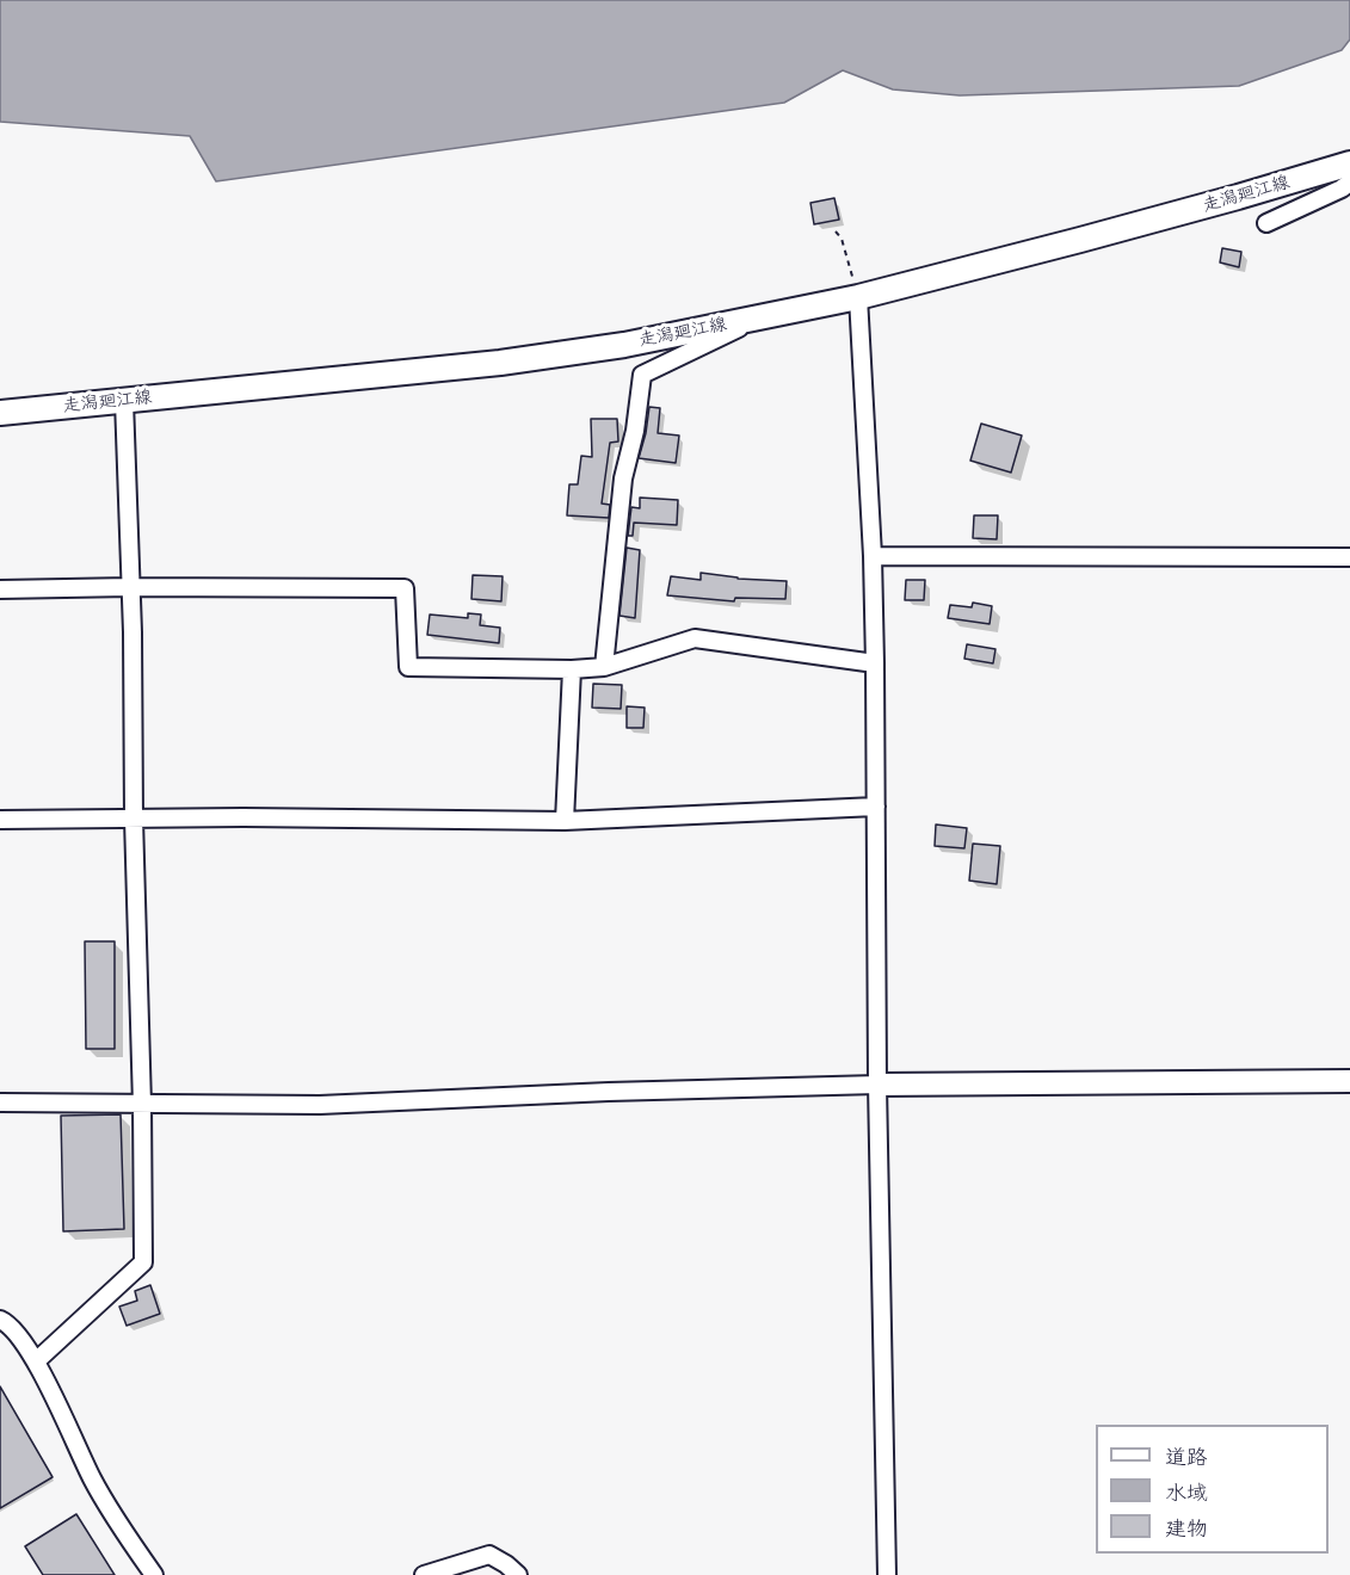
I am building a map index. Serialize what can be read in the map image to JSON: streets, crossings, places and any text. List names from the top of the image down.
{
  "streets": {
    "main road": ["走潟廻江線"]
  },
  "legend": ["道路", "水域", "建物"]
}
